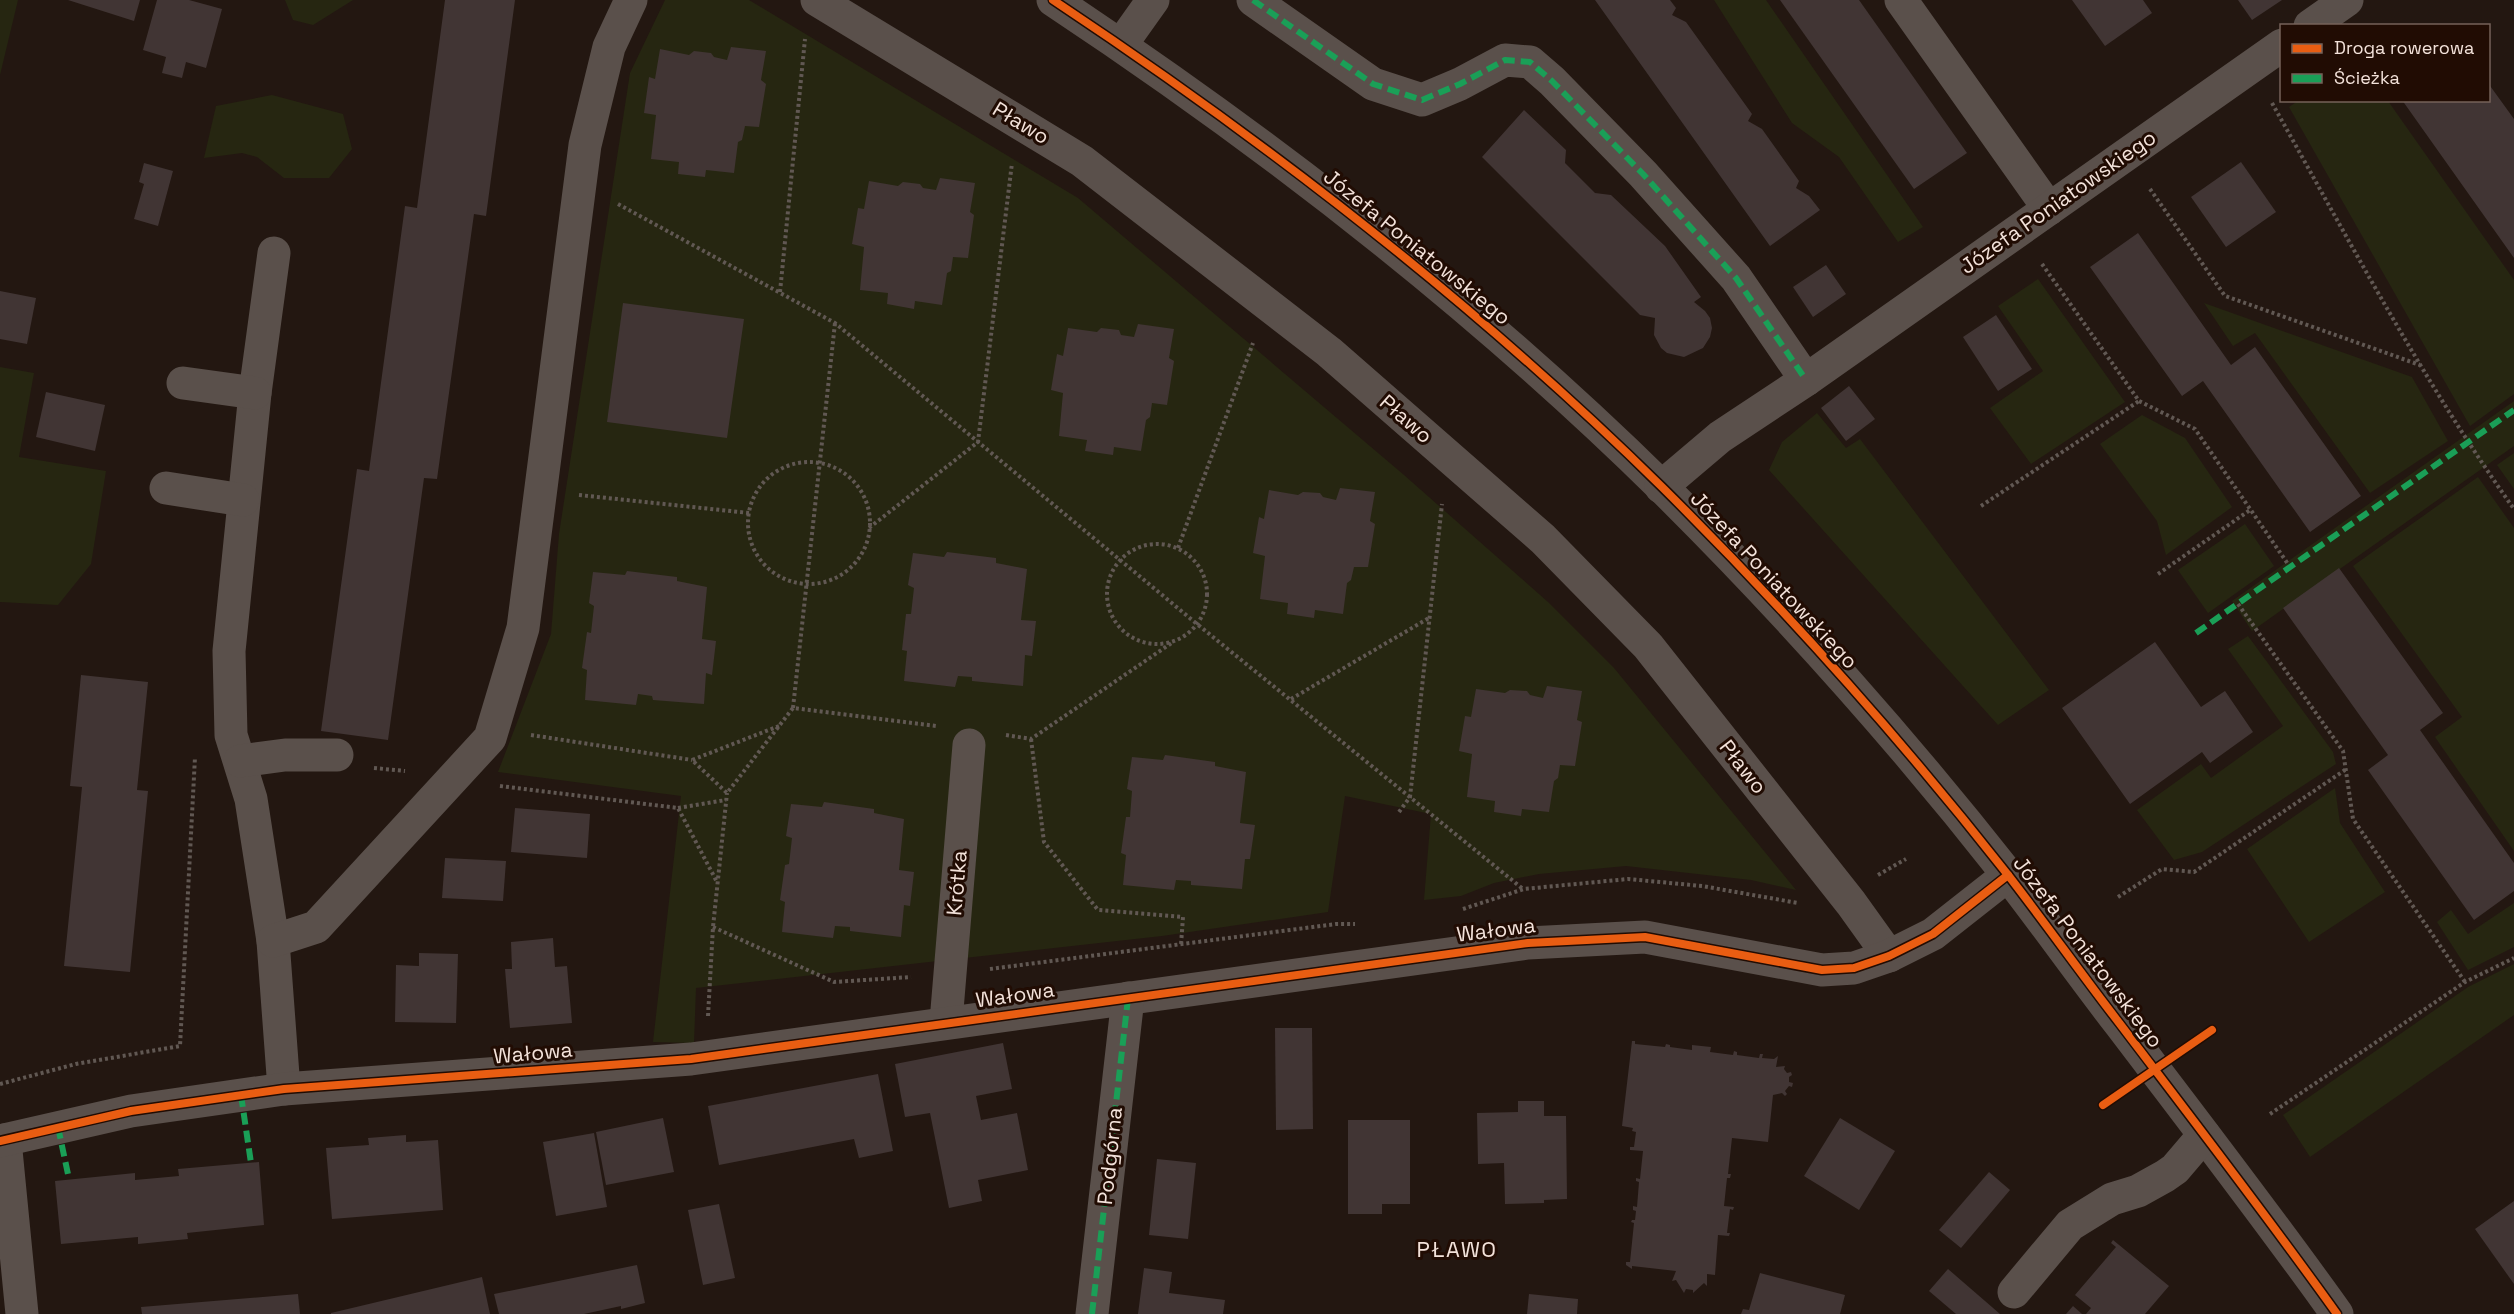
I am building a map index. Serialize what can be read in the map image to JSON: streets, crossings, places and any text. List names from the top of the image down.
{
  "streets": {
    "street": [
      "Pławo",
      "Józefa Poniatowskiego",
      "Krótka",
      "Wałowa",
      "Podgórna"
    ]
  },
  "crossings": [
    ["Pławo", "Wałowa"],
    ["Józefa Poniatowskiego", "Wałowa"],
    ["Krótka", "Wałowa"],
    ["Wałowa", "Podgórna"]
  ],
  "districts": ["PŁAWO"],
  "legend": ["Droga rowerowa", "Ścieżka"]
}
